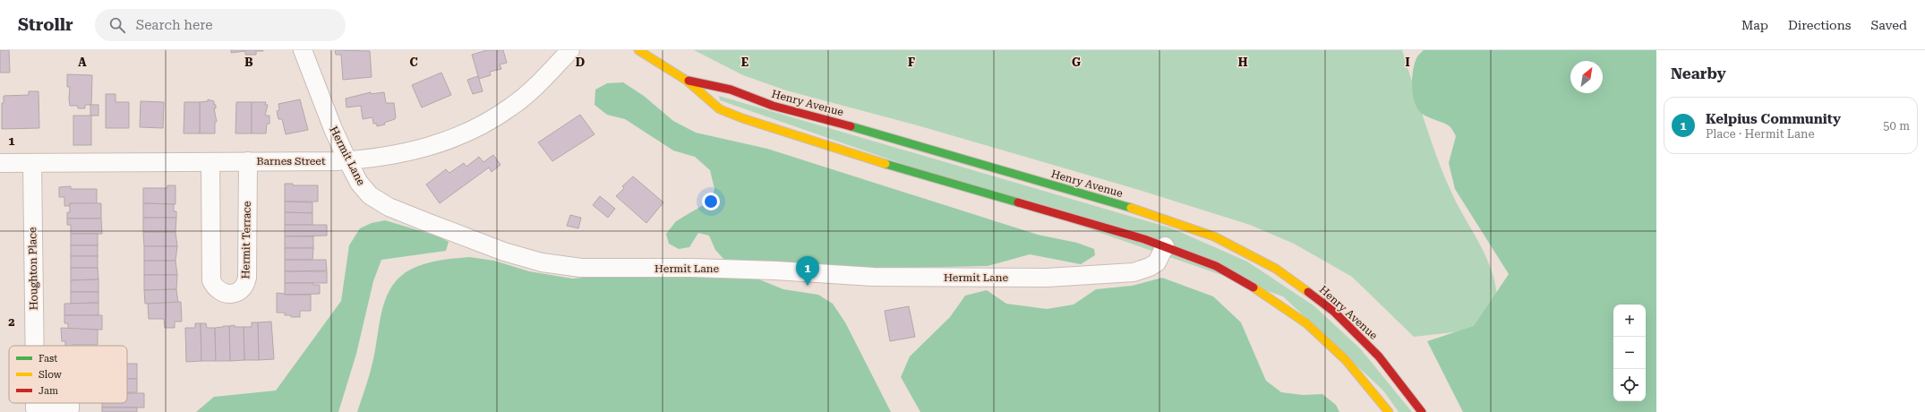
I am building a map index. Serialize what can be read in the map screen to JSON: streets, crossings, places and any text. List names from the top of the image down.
{
  "streets": {
    "main road": ["Henry Avenue"],
    "street": [
      "Hermit Lane",
      "Barnes Street",
      "Hermit Terrace",
      "Houghton Place"
    ]
  },
  "crossings": [
    ["Henry Avenue", "Hermit Lane"],
    ["Hermit Lane", "Barnes Street"],
    ["Barnes Street", "Hermit Terrace"],
    ["Barnes Street", "Houghton Place"]
  ],
  "legend": ["Fast", "Slow", "Jam"],
  "north": "top right",
  "page": {
    "header": "Strollr",
    "search": "Search here",
    "nav": ["Map", "Directions", "Saved"],
    "heading": "Nearby",
    "list": [
      {
        "mark": "1",
        "name": "Kelpius Community",
        "note": "Place · Hermit Lane",
        "value": "50 m"
      }
    ],
    "pins": "1",
    "map_buttons": ["+", "−"]
  },
  "grid": {
    "columns": [
      "A",
      "B",
      "C",
      "D",
      "E",
      "F",
      "G",
      "H",
      "I"
    ],
    "rows": ["1", "2"]
  }
}
